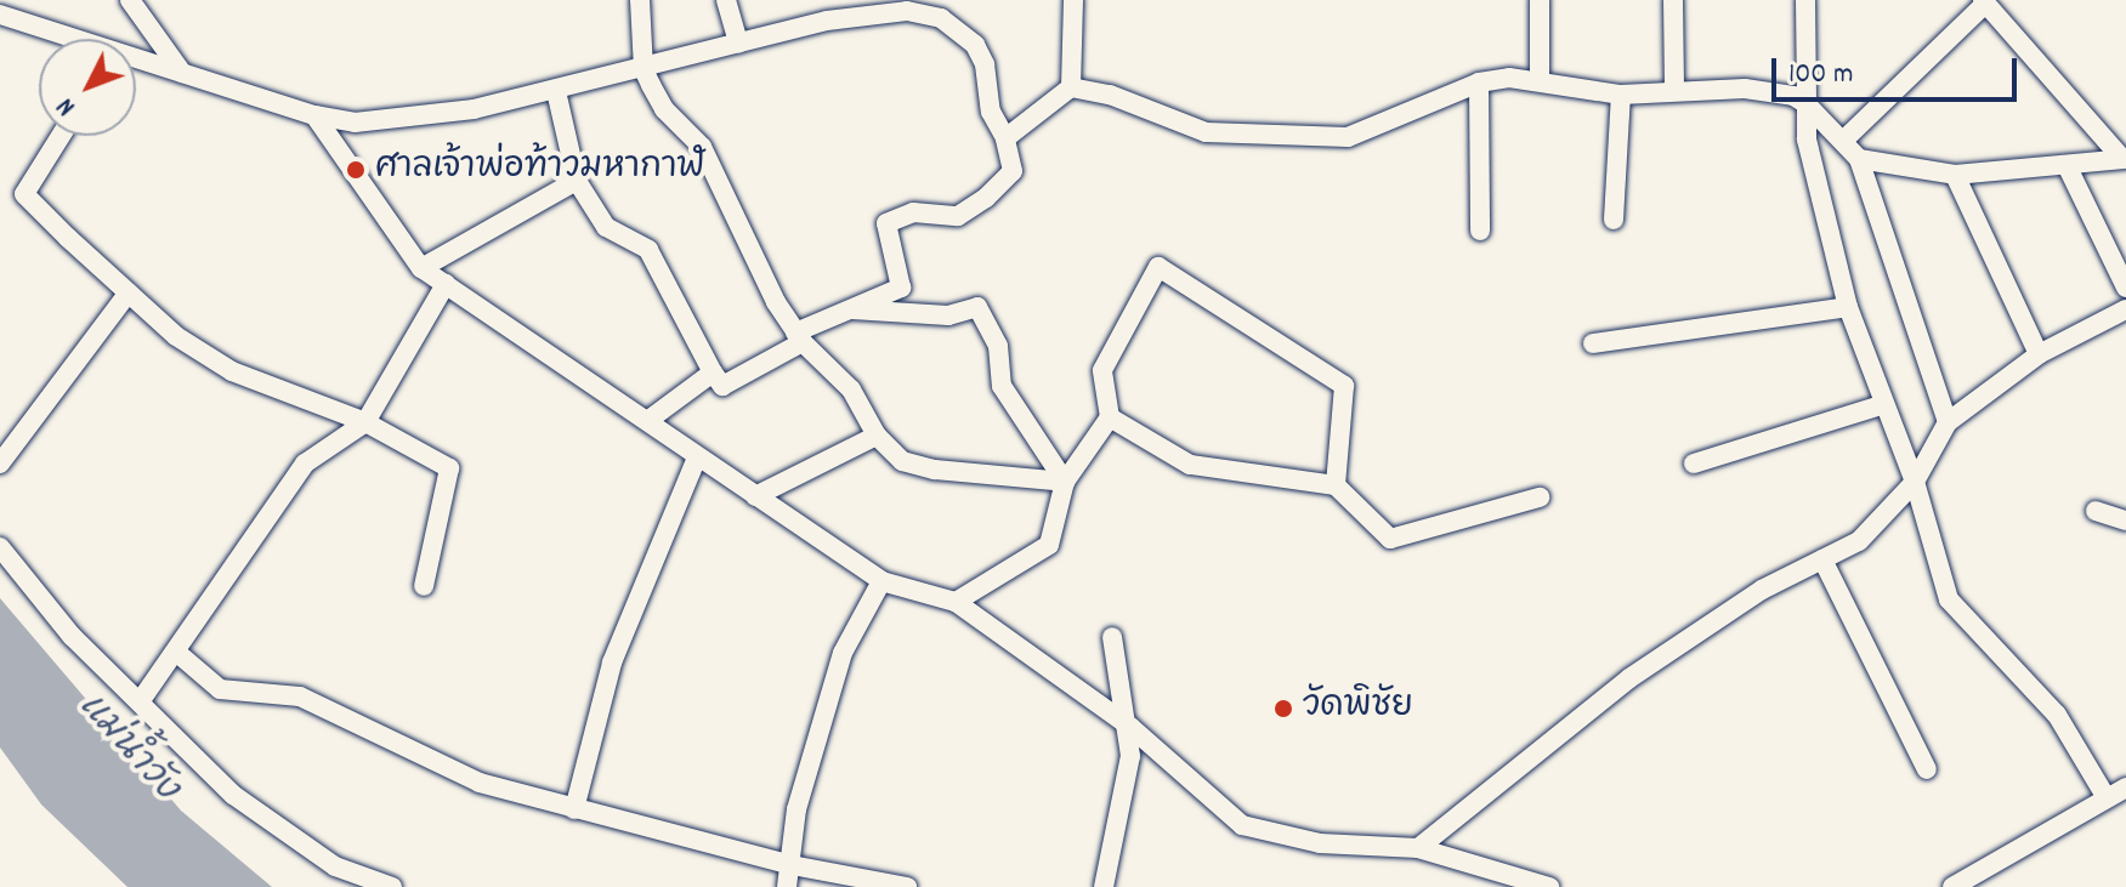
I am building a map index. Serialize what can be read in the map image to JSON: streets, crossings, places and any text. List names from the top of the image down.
{
  "water": ["แม่น้ำวัง"],
  "places": ["ศาลเจ้าพ่อท้าวมหากาฬ", "วัดพิชัย"],
  "scale_bar": "100 m",
  "north": "bottom left"
}
